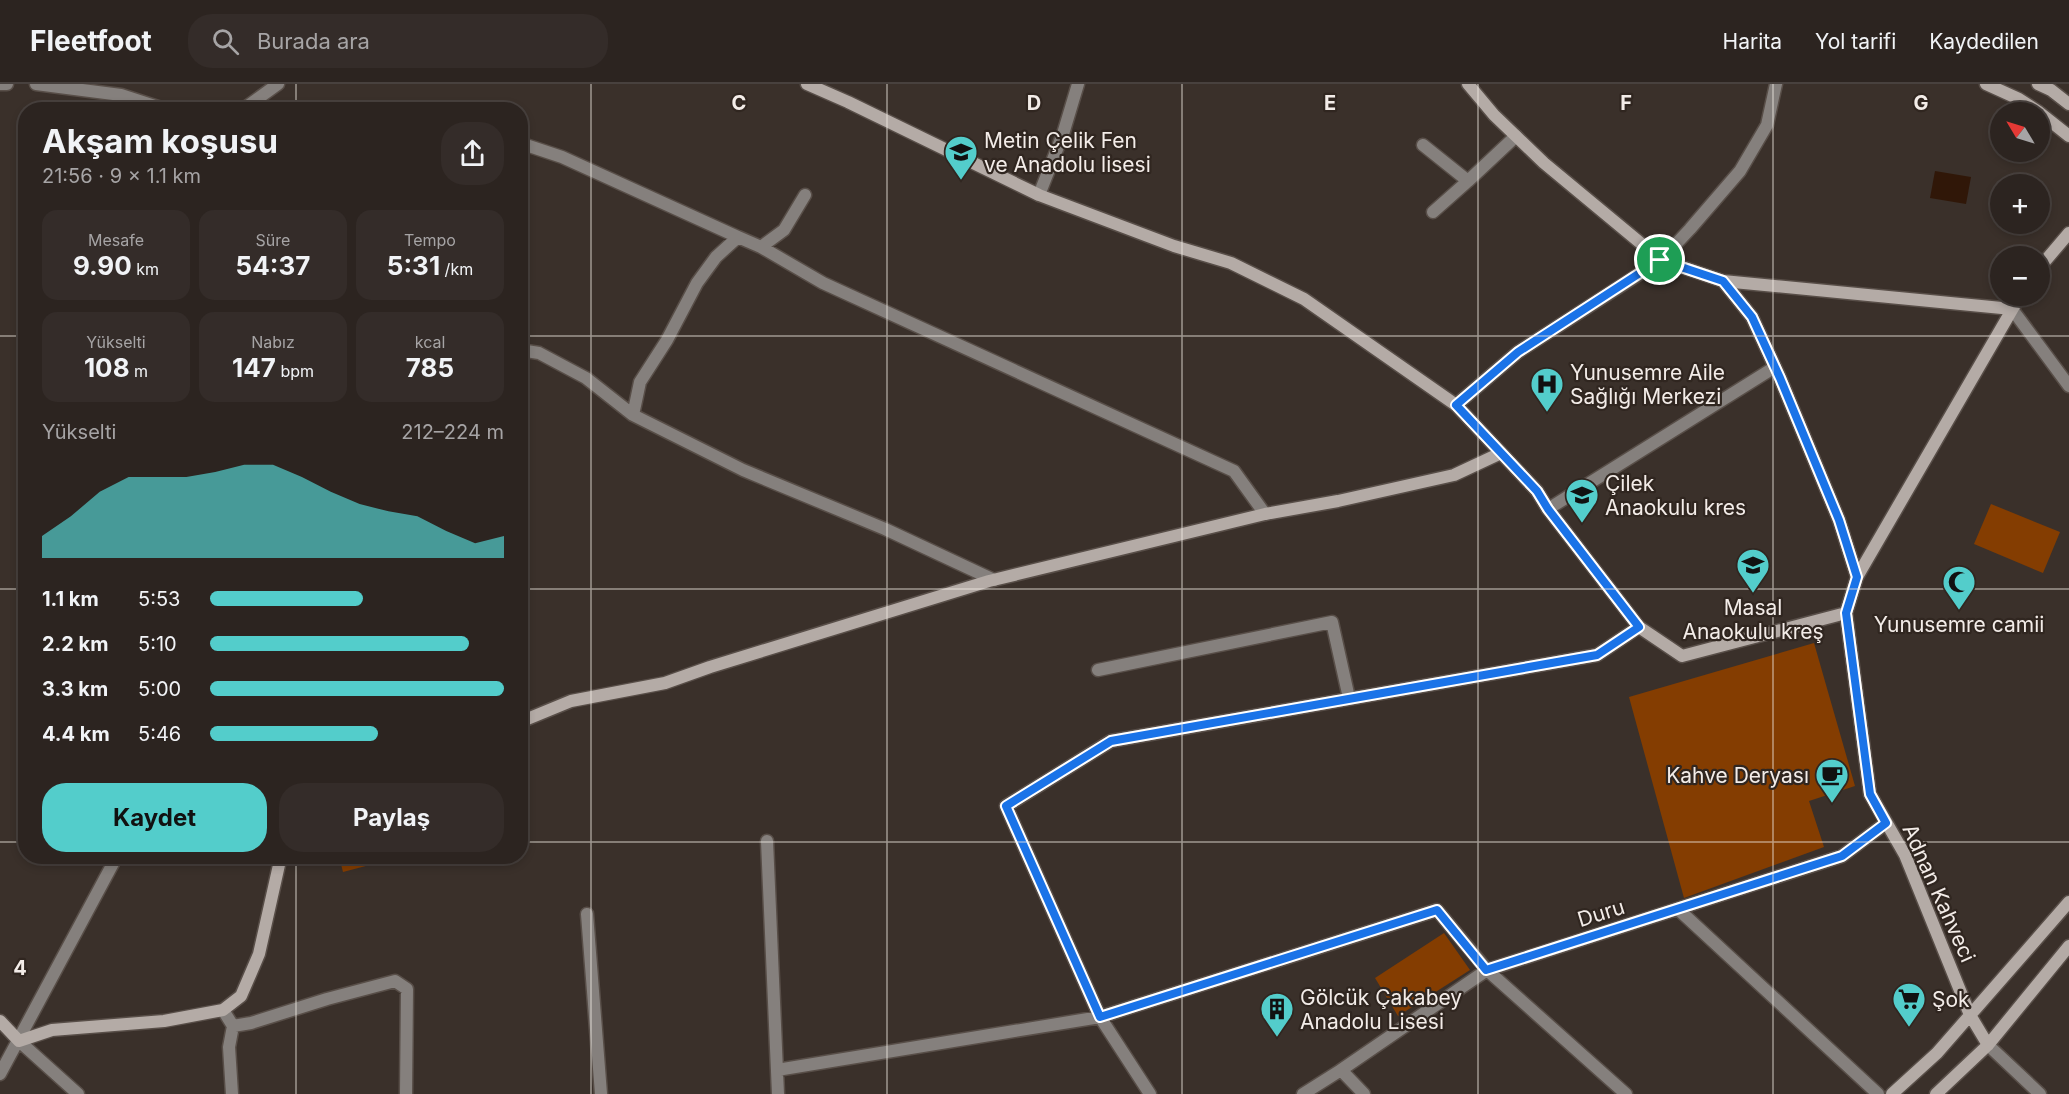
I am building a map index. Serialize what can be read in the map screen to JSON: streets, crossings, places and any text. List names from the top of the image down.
{
  "streets": {
    "street": ["Adnan Kahveci", "Duru"]
  },
  "crossings": [
    ["Adnan Kahveci", "Duru"]
  ],
  "places": {
    "school or university": ["Metin Çelik Fen ve Anadolu lisesi", "Çilek Anaokulu kres", "Masal Anaokulu kreş"],
    "hospital": ["Yunusemre Aile Sağlığı Merkezi"],
    "mosque": ["Yunusemre camii"],
    "cafe": ["Kahve Deryası"],
    "supermarket": ["Şok"],
    "building": ["Gölcük Çakabey Anadolu Lisesi"]
  },
  "north": "top left",
  "page": {
    "header": "Fleetfoot",
    "search": "Burada ara",
    "nav": ["Harita", "Yol tarifi", "Kaydedilen"],
    "map_buttons": ["+", "−"],
    "heading": ["Akşam koşusu", "21:56 · 9 × 1.1 km"],
    "stats": [
      ["Mesafe", "9.90 km"],
      ["Süre", "54:37"],
      ["Tempo", "5:31 /km"],
      ["Yükselti", "108 m"],
      ["Nabız", "147 bpm"],
      ["kcal", "785"]
    ],
    "chart": ["Yükselti", "212–224 m"],
    "list": [
      {
        "name": "1.1 km",
        "note": "5:53"
      },
      {
        "name": "2.2 km",
        "note": "5:10"
      },
      {
        "name": "3.3 km",
        "note": "5:00"
      },
      {
        "name": "4.4 km",
        "note": "5:46"
      }
    ],
    "buttons": ["Kaydet", "Paylaş"]
  },
  "grid": {
    "columns": [
      "C",
      "D",
      "E",
      "F",
      "G"
    ],
    "rows": ["4"]
  }
}
